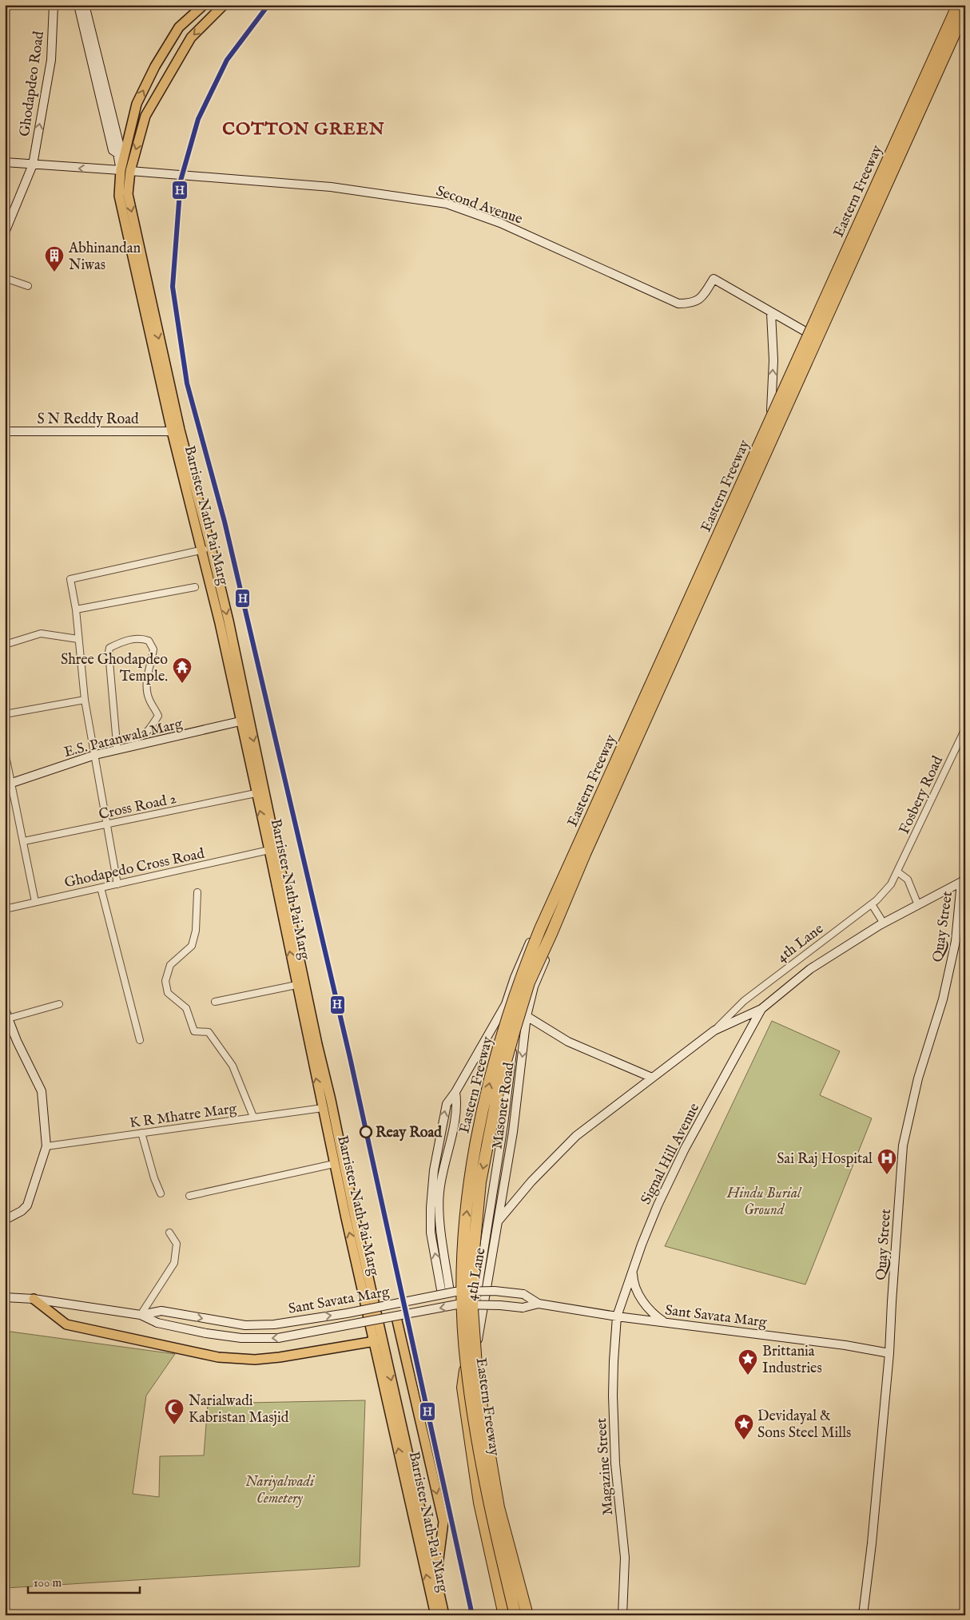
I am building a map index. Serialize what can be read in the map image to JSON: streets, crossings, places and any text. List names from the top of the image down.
{
  "streets": {
    "highway": ["Eastern Freeway"],
    "main road": ["Barrister Nath Pai Marg"],
    "street": [
      "Ghodapdeo Road",
      "Second Avenue",
      "S N Reddy Road",
      "E.S. Patanwala Marg",
      "Fosbery Road",
      "Cross Road 2",
      "Ghodapedo Cross Road",
      "Quay Street",
      "4th Lane",
      "Masonet Road",
      "K R Mhatre Marg",
      "Signal Hill Avenue",
      "Sant Savata Marg",
      "Magazine Street"
    ]
  },
  "crossings": [
    ["Second Avenue", "Barrister Nath Pai Marg"],
    ["S N Reddy Road", "Barrister Nath Pai Marg"],
    ["Barrister Nath Pai Marg", "E.S. Patanwala Marg"],
    ["Barrister Nath Pai Marg", "Cross Road 2"],
    ["Barrister Nath Pai Marg", "Ghodapedo Cross Road"],
    ["Barrister Nath Pai Marg", "K R Mhatre Marg"],
    ["Fosbery Road", "4th Lane"],
    ["Quay Street", "Sant Savata Marg"],
    ["4th Lane", "Masonet Road"],
    ["4th Lane", "Signal Hill Avenue"],
    ["Signal Hill Avenue", "Sant Savata Marg"],
    ["Signal Hill Avenue", "Magazine Street"],
    ["Sant Savata Marg", "Magazine Street"]
  ],
  "districts": ["COTTON GREEN"],
  "parks": ["Hindu Burial Ground", "Nariyalwadi Cemetery"],
  "places": {
    "building": ["Abhinandan Niwas"],
    "temple": ["Shree Ghodapdeo Temple."],
    "other": ["Reay Road"],
    "hospital": ["Sai Raj Hospital"],
    "place": ["Brittania Industries", "Devidayal & Sons Steel Mills"],
    "mosque": ["Narialwadi Kabristan Masjid"]
  },
  "lines": ["transit line H"],
  "scale_bar": "100 m"
}
